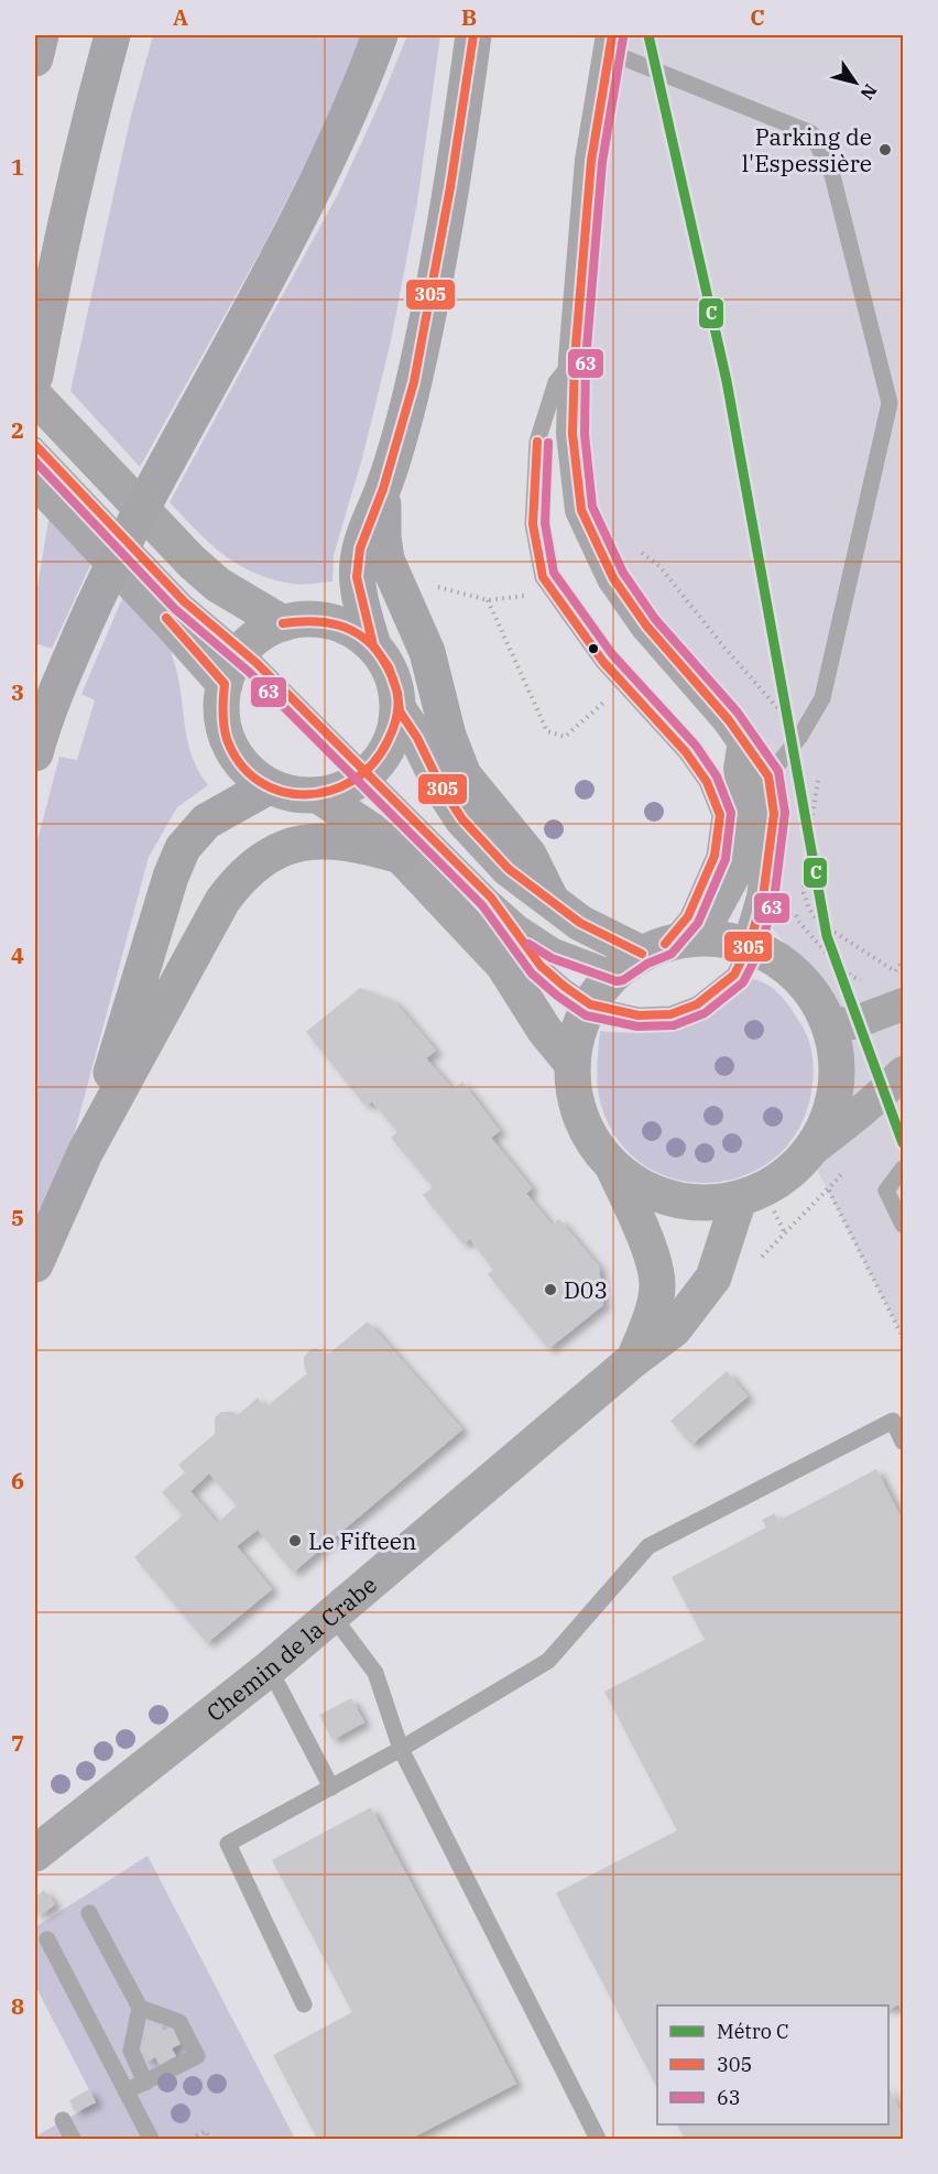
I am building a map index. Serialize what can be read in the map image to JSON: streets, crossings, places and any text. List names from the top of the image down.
{
  "streets": {
    "street": ["Chemin de la Crabe"]
  },
  "places": ["Parking de l'Espessière", "D03", "Le Fifteen"],
  "lines": ["metro line C", "transit line 305", "transit line 63"],
  "legend": ["Métro C", "305", "63"],
  "north": "bottom right",
  "grid": {
    "columns": ["A", "B", "C"],
    "rows": [
      "1",
      "2",
      "3",
      "4",
      "5",
      "6",
      "7",
      "8"
    ]
  }
}
